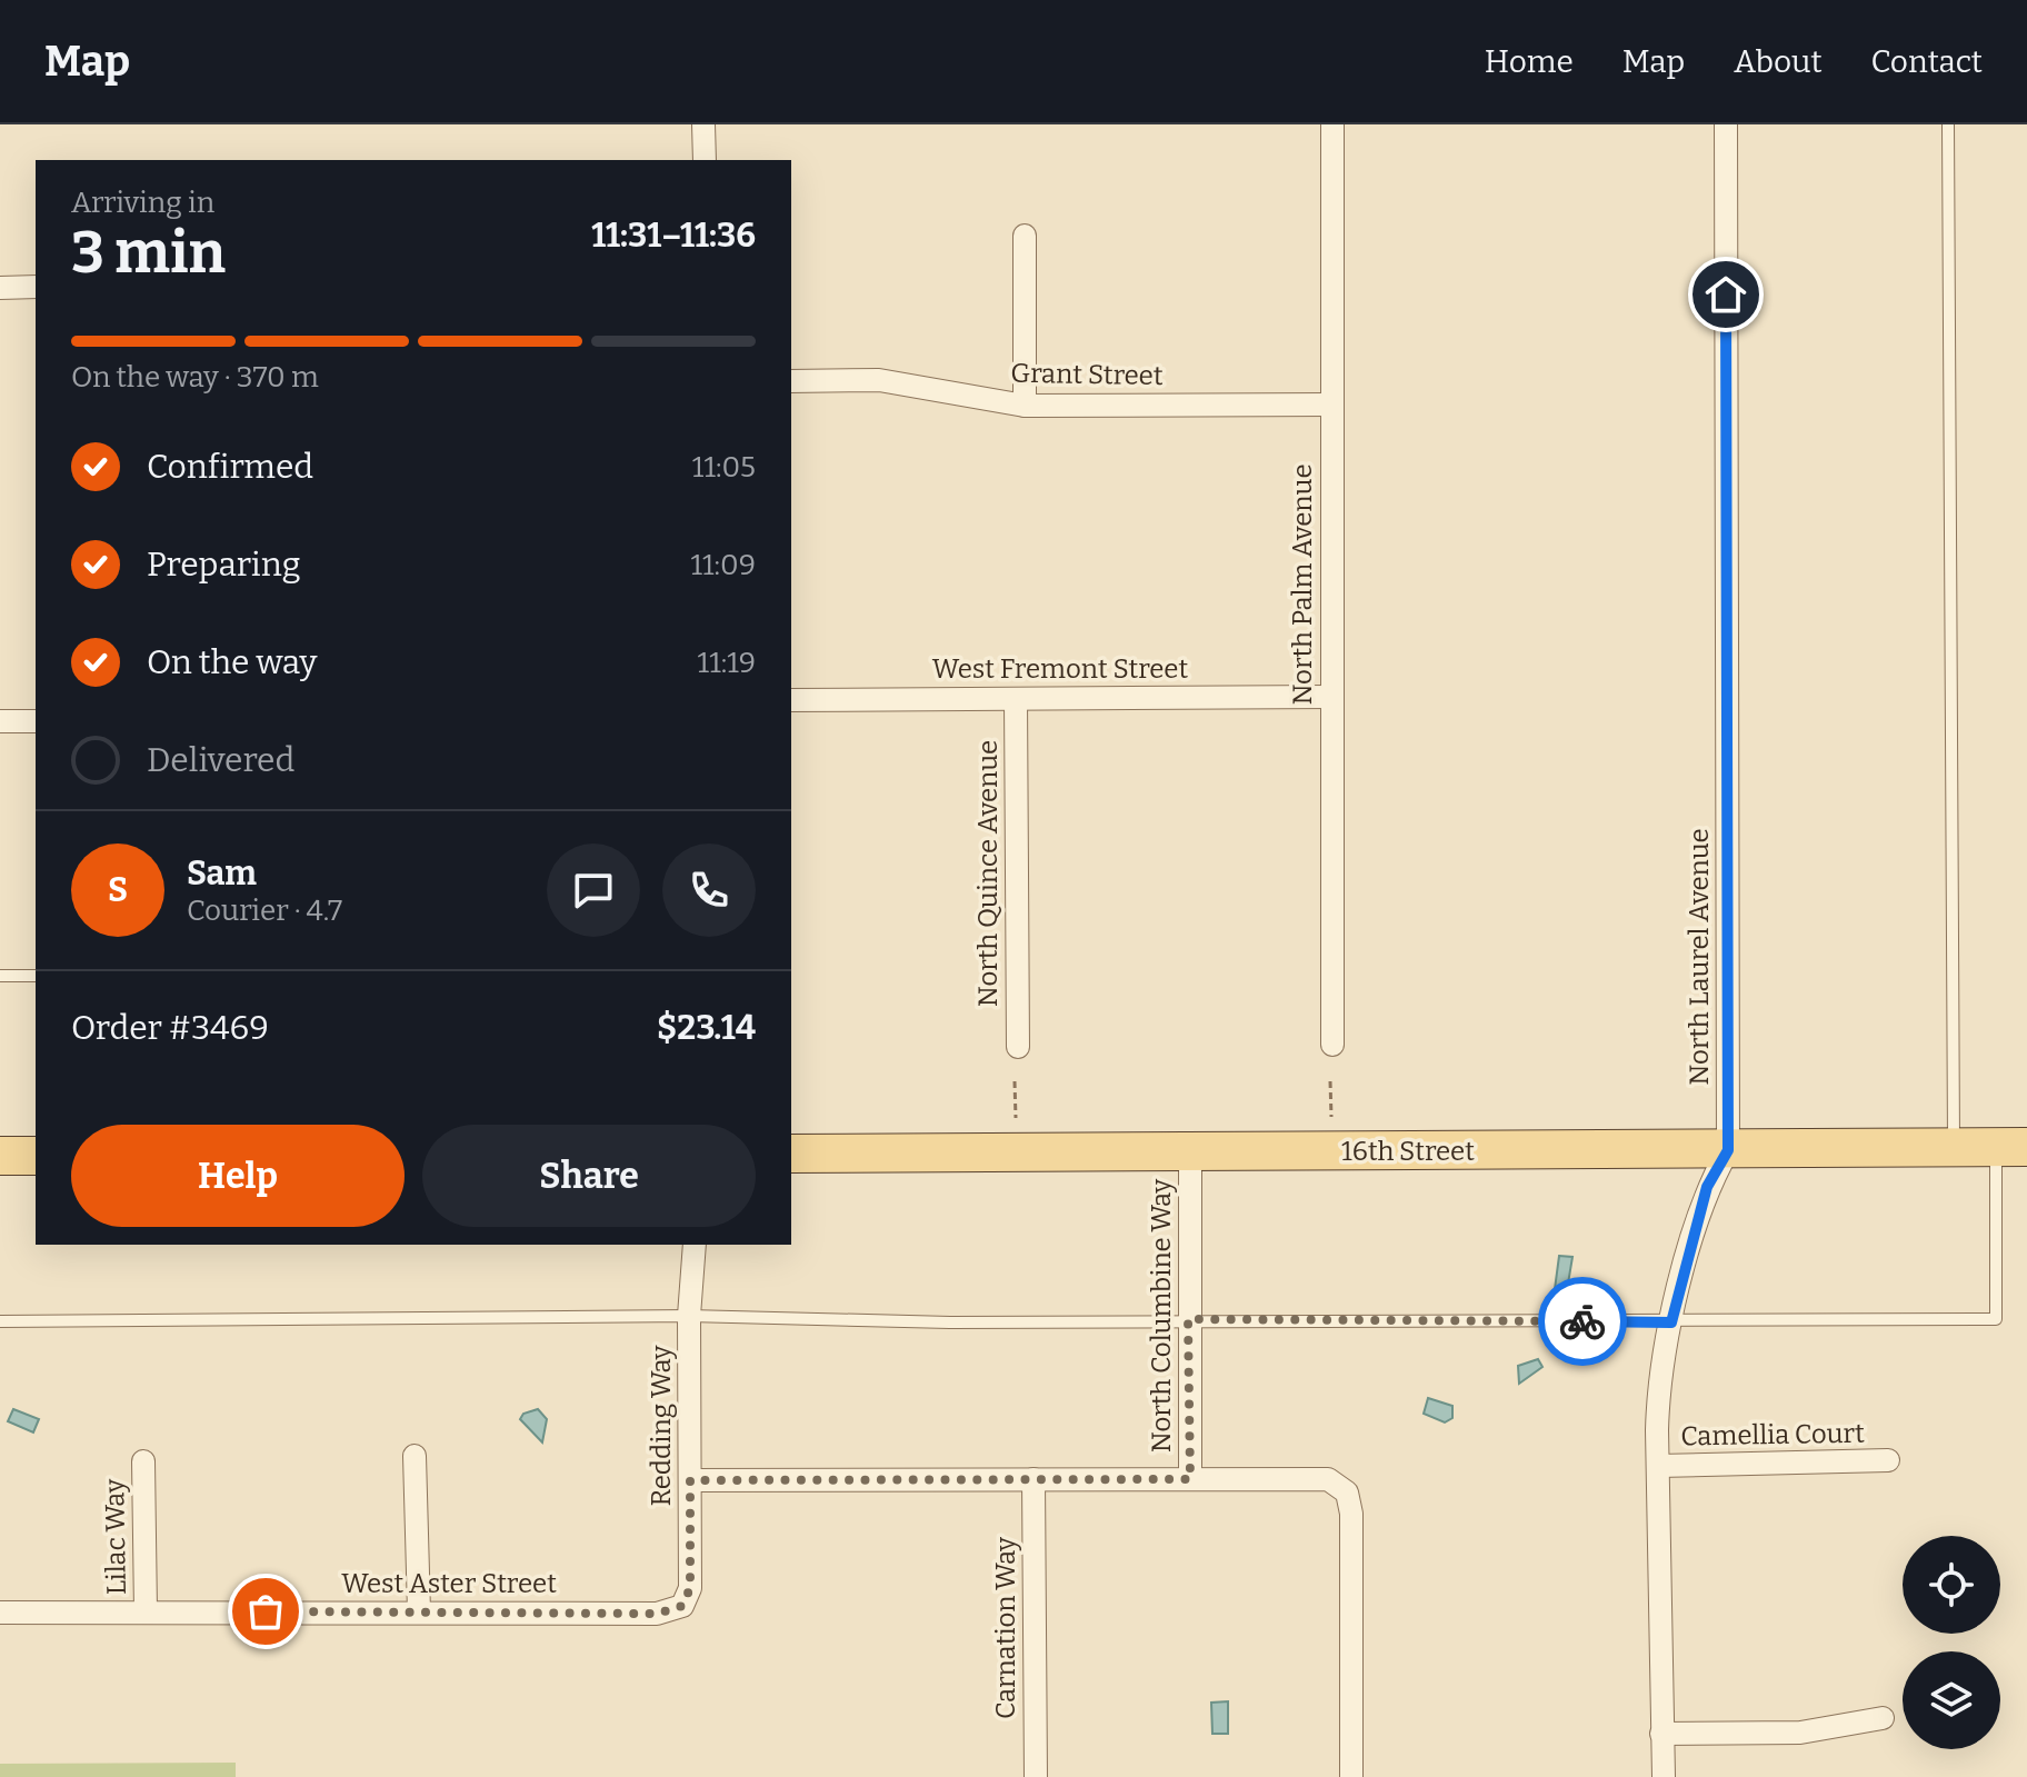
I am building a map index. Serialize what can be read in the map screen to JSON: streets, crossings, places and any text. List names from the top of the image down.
{
  "streets": {
    "main road": ["16th Street"],
    "street": [
      "Grant Street",
      "North Palm Avenue",
      "West Fremont Street",
      "North Quince Avenue",
      "North Laurel Avenue",
      "North Columbine Way",
      "Redding Way",
      "Camellia Court",
      "Lilac Way",
      "West Aster Street",
      "Carnation Way"
    ]
  },
  "crossings": [
    ["Grant Street", "North Palm Avenue"],
    ["North Palm Avenue", "West Fremont Street"],
    ["West Fremont Street", "North Quince Avenue"],
    ["North Laurel Avenue", "16th Street"],
    ["North Laurel Avenue", "Camellia Court"],
    ["16th Street", "North Columbine Way"],
    ["Redding Way", "West Aster Street"],
    ["Lilac Way", "West Aster Street"]
  ],
  "page": {
    "header": "Map",
    "nav": [
      "Home",
      "Map",
      "About",
      "Contact"
    ],
    "heading": ["3 min", "Arriving in", "11:31–11:36"],
    "panel": [
      "Sam",
      "Courier · 4.7",
      "Order #3469",
      "$23.14"
    ],
    "bar": "On the way · 370 m",
    "list": [
      ["Confirmed", "11:05"],
      ["Preparing", "11:09"],
      ["On the way", "11:19"],
      "Delivered"
    ],
    "round": "S",
    "buttons": ["Help", "Share"]
  }
}
